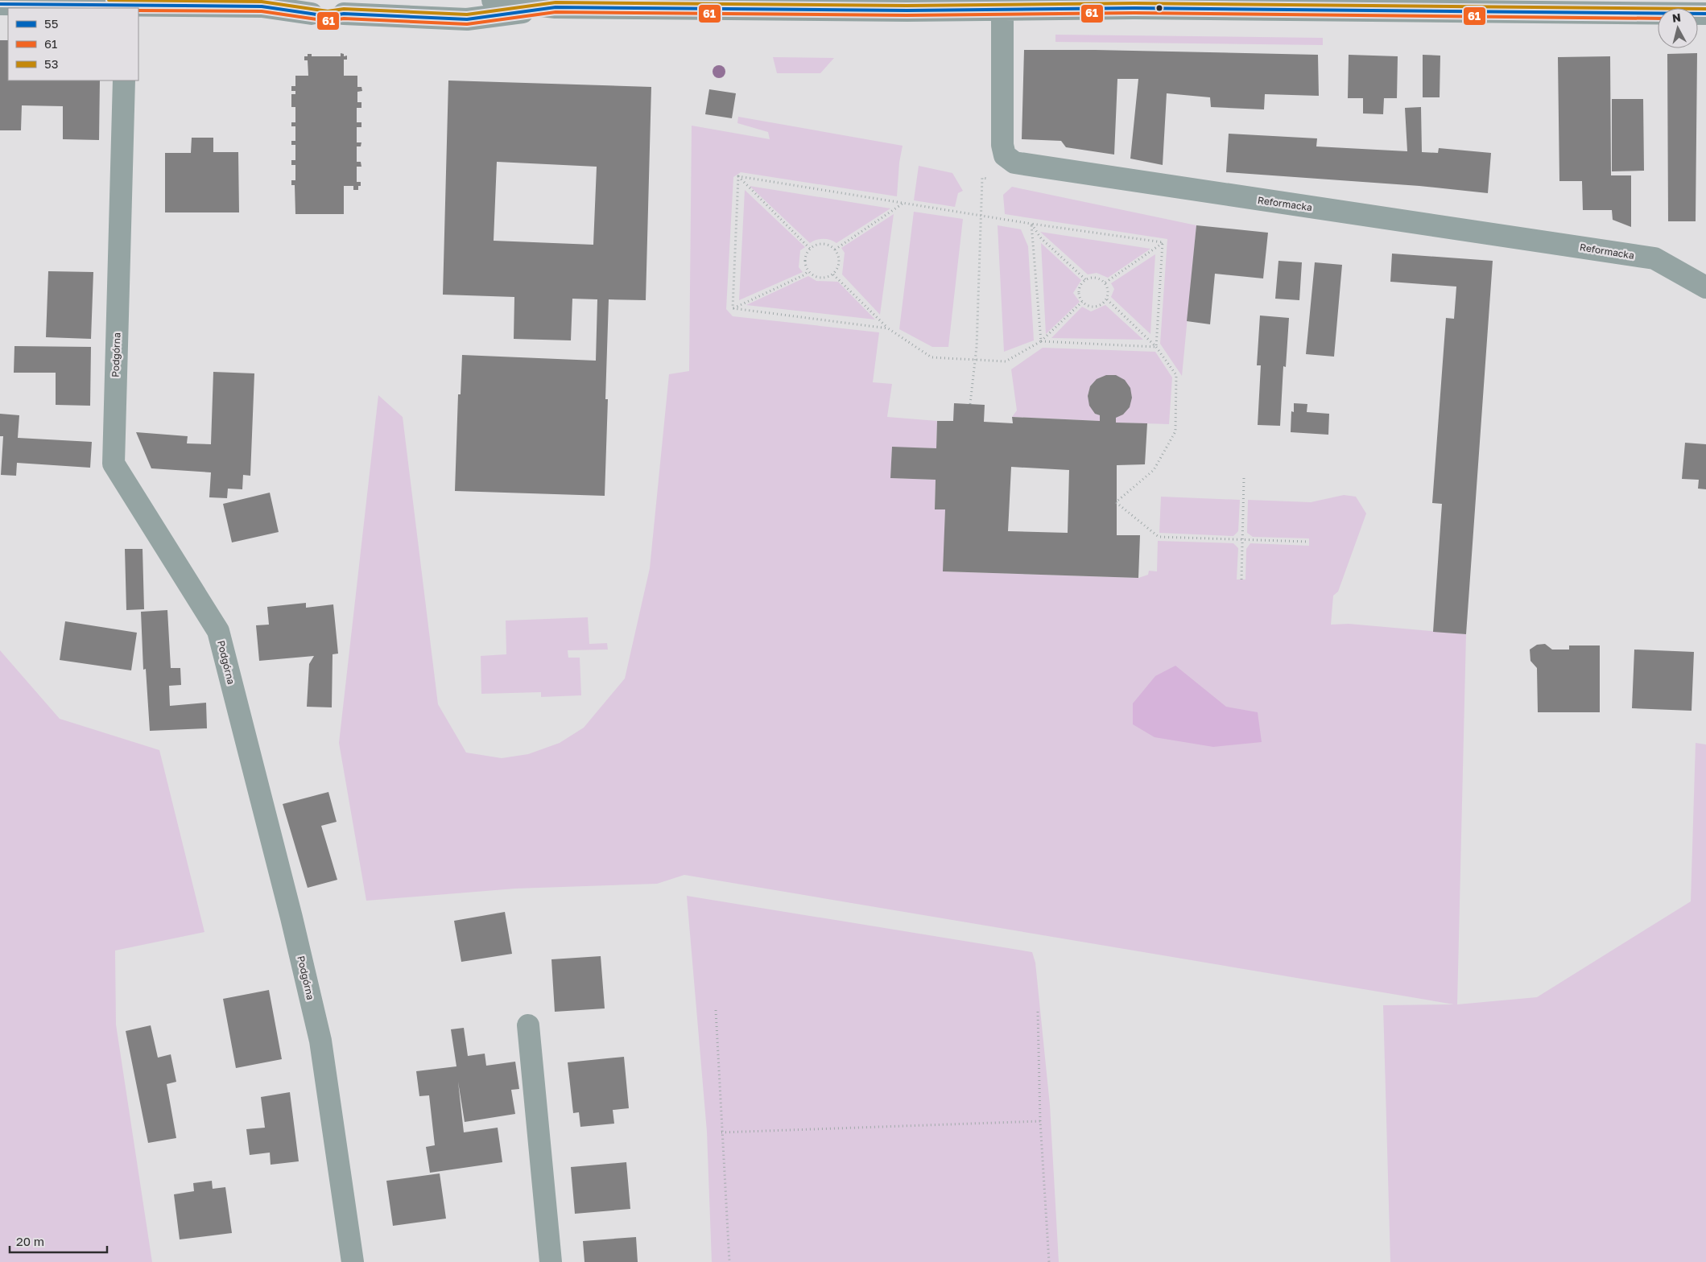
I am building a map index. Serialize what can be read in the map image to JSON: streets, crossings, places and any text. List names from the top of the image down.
{
  "streets": {
    "street": ["Reformacka", "Podgórna"]
  },
  "lines": ["transit line 53", "transit line 55", "transit line 61"],
  "legend": ["55", "61", "53"],
  "scale_bar": "20 m",
  "north": "top"
}
